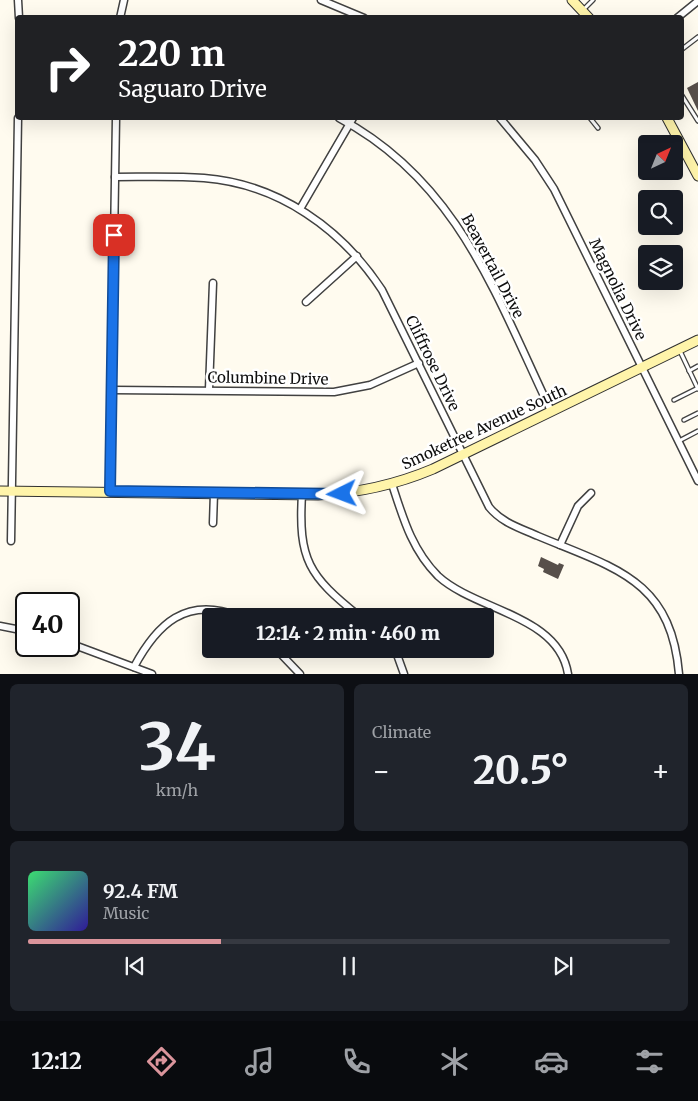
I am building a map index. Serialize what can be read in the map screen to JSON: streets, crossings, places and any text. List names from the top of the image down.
{
  "streets": {
    "street": [
      "Beavertail Drive",
      "Magnolia Drive",
      "Cliffrose Drive",
      "Columbine Drive",
      "Smoketree Avenue South"
    ]
  },
  "crossings": [
    ["Beavertail Drive", "Smoketree Avenue South"],
    ["Magnolia Drive", "Smoketree Avenue South"],
    ["Cliffrose Drive", "Columbine Drive"],
    ["Cliffrose Drive", "Smoketree Avenue South"]
  ],
  "north": "top right",
  "page": {
    "turn": ["220 m", "Saguaro Drive"],
    "limit": "40",
    "trip": "12:14 · 2 min · 460 m",
    "tile": [
      ["34", "km/h"],
      "Climate"
    ],
    "heat": ["−", "20.5°", "+"],
    "song": ["92.4 FM", "Music"],
    "tabs": "12:12"
  }
}
